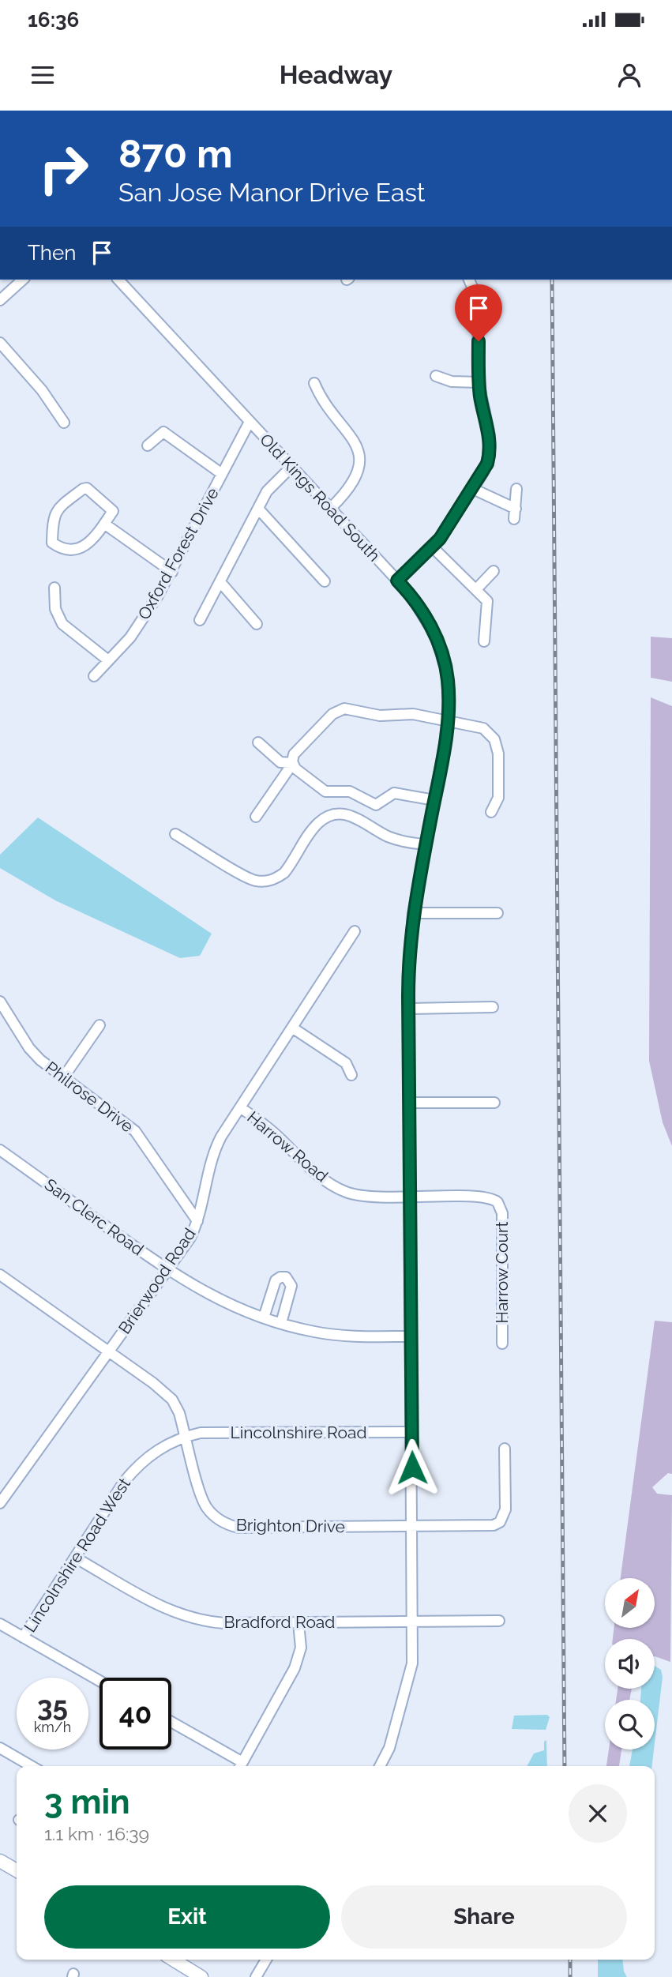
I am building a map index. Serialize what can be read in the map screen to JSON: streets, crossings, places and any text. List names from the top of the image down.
{
  "streets": {
    "street": [
      "Old Kings Road South",
      "Oxford Forest Drive",
      "Philrose Drive",
      "Harrow Road",
      "San Clerc Road",
      "Harrow Court",
      "Brierwood Road",
      "Lincolnshire Road",
      "Brighton Drive",
      "Lincolnshire Road West",
      "Bradford Road"
    ]
  },
  "crossings": [
    ["Old Kings Road South", "Oxford Forest Drive"],
    ["Old Kings Road South", "Harrow Road"],
    ["Old Kings Road South", "San Clerc Road"],
    ["Old Kings Road South", "Lincolnshire Road"],
    ["Old Kings Road South", "Brighton Drive"],
    ["Old Kings Road South", "Bradford Road"],
    ["Philrose Drive", "Brierwood Road"],
    ["Harrow Road", "Harrow Court"],
    ["Harrow Road", "Brierwood Road"],
    ["San Clerc Road", "Brierwood Road"],
    ["Brierwood Road", "Brighton Drive"],
    ["Lincolnshire Road", "Brighton Drive"],
    ["Lincolnshire Road", "Lincolnshire Road West"],
    ["Brighton Drive", "Lincolnshire Road West"],
    ["Lincolnshire Road West", "Bradford Road"]
  ],
  "north": "top right",
  "page": {
    "status": "16:36",
    "header": "Headway",
    "turn": ["870 m", "San Jose Manor Drive East"],
    "then": "Then",
    "speed": "35 km/h",
    "limit": "40",
    "heading": ["3 min", "1.1 km · 16:39"],
    "buttons": ["Exit", "Share"]
  }
}
